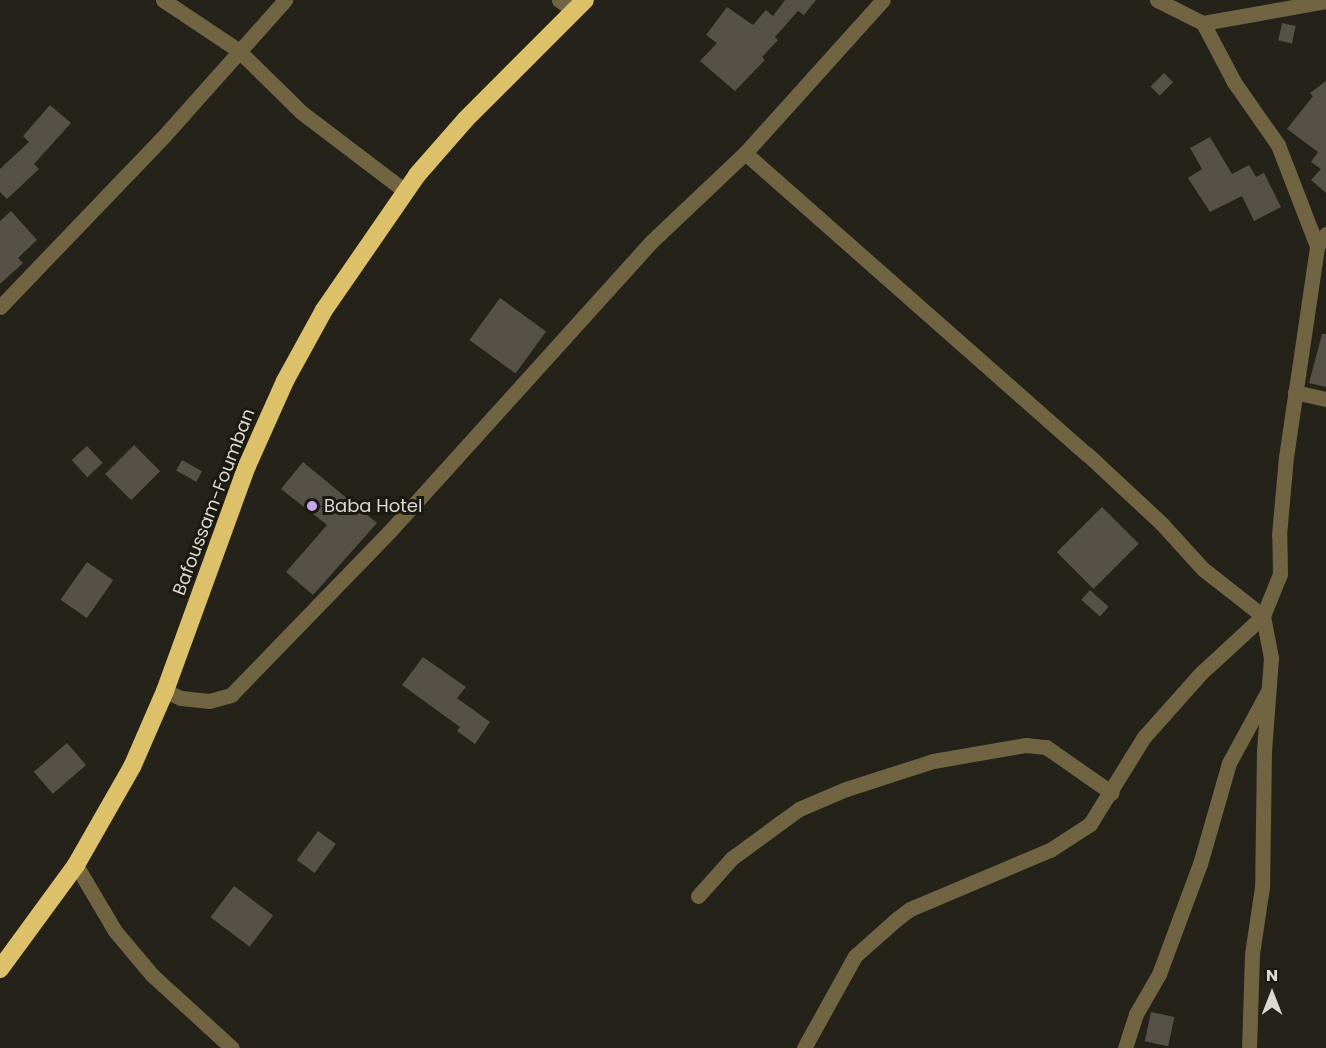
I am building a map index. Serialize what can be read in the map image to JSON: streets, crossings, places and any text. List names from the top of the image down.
{
  "streets": {
    "highway": ["Bafoussam-Foumban"]
  },
  "places": ["Baba Hotel"],
  "north": "top"
}
